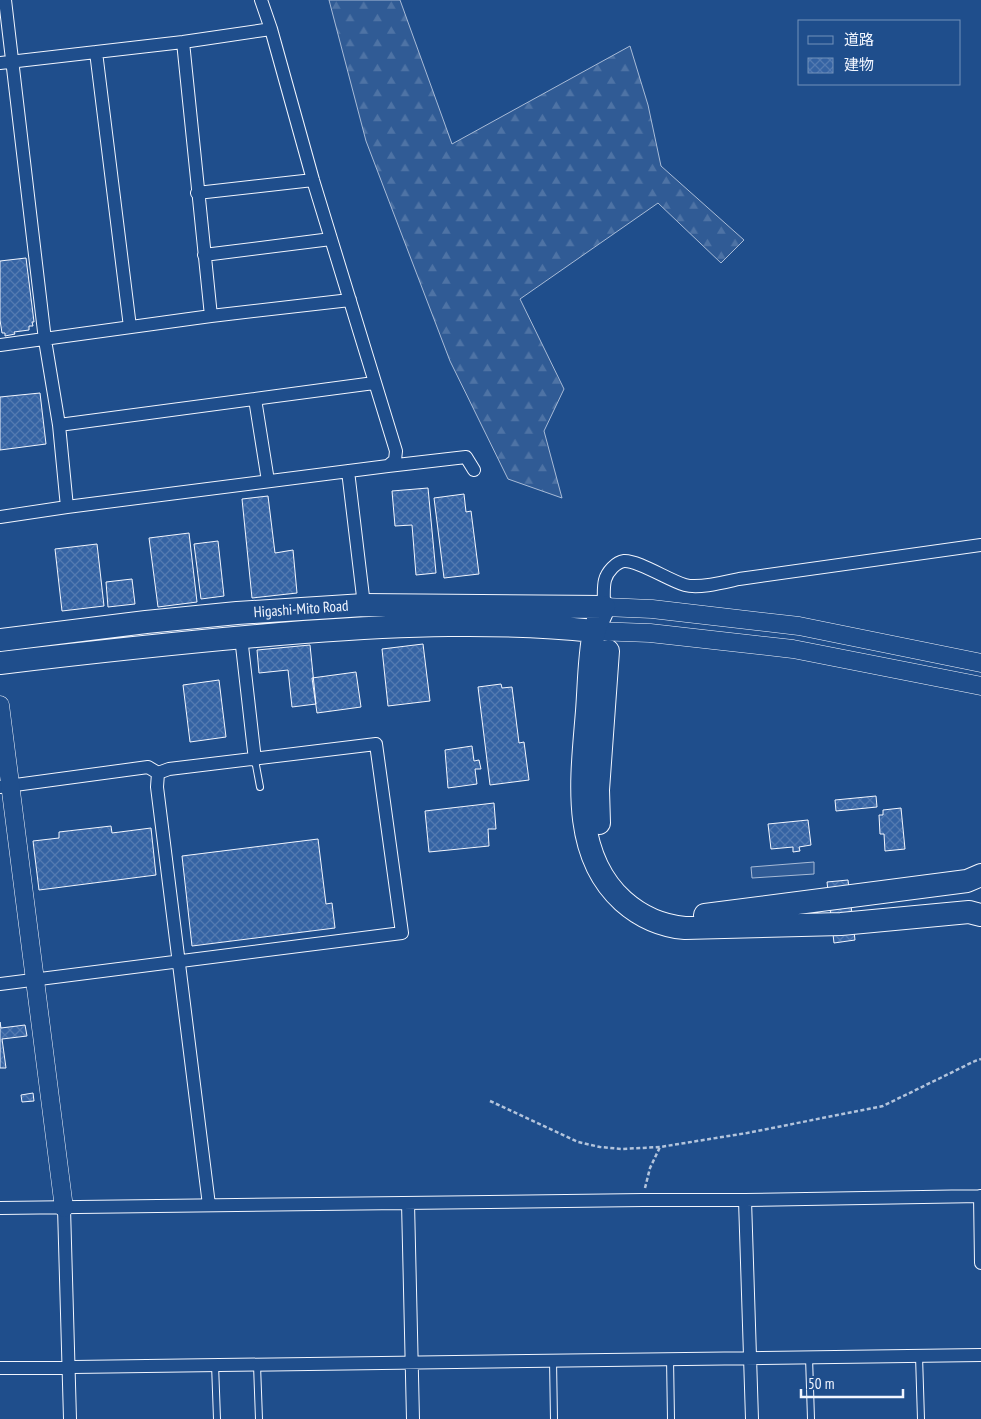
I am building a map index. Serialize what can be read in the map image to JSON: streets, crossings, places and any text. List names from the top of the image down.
{
  "streets": {
    "highway": ["Higashi-Mito Road"]
  },
  "legend": ["道路", "建物"],
  "scale_bar": "50 m"
}
